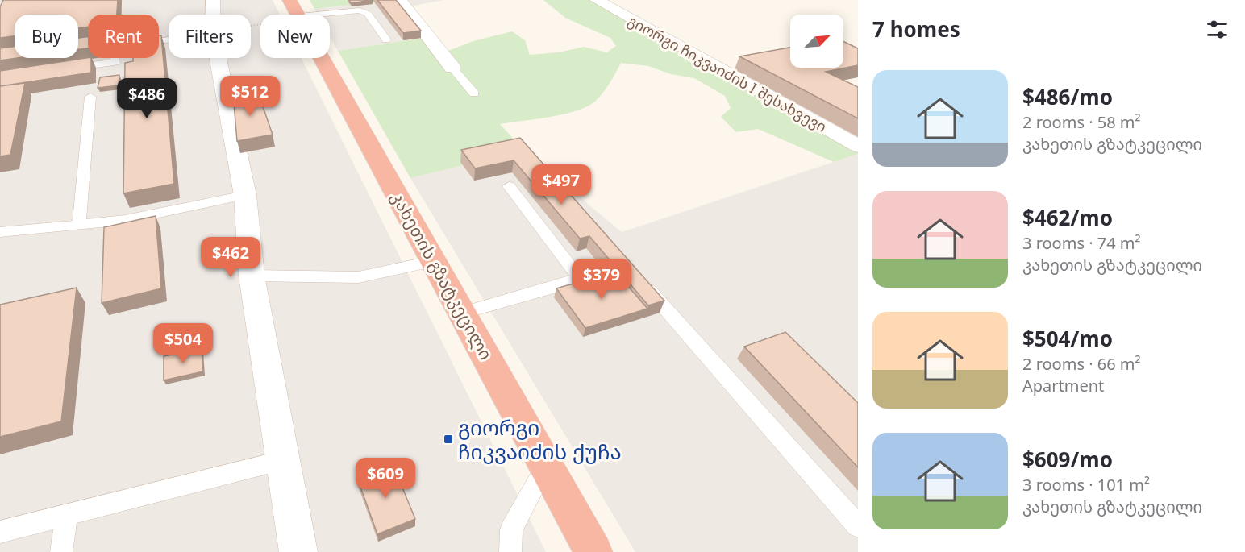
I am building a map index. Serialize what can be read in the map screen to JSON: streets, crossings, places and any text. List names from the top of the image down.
{
  "streets": {
    "highway": ["კახეთის გზატკეცილი"],
    "street": ["გიორგი ჩიკვაიძის I შესახვევი"]
  },
  "places": {
    "transit": ["გიორგი ჩიკვაიძის ქუჩა"]
  },
  "north": "top right",
  "page": {
    "heading": "7 homes",
    "chip": [
      "Buy",
      "Rent",
      "Filters",
      "New"
    ],
    "list": [
      {
        "name": "$486/mo",
        "note": "2 rooms · 58 m² · კახეთის გზატკეცილი"
      },
      {
        "name": "$462/mo",
        "note": "3 rooms · 74 m² · კახეთის გზატკეცილი"
      },
      {
        "name": "$504/mo",
        "note": "2 rooms · 66 m² · Apartment"
      },
      {
        "name": "$609/mo",
        "note": "3 rooms · 101 m² · კახეთის გზატკეცილი"
      }
    ],
    "price": [
      "$512",
      "$486",
      "$497",
      "$462",
      "$379",
      "$504",
      "$609"
    ]
  }
}
